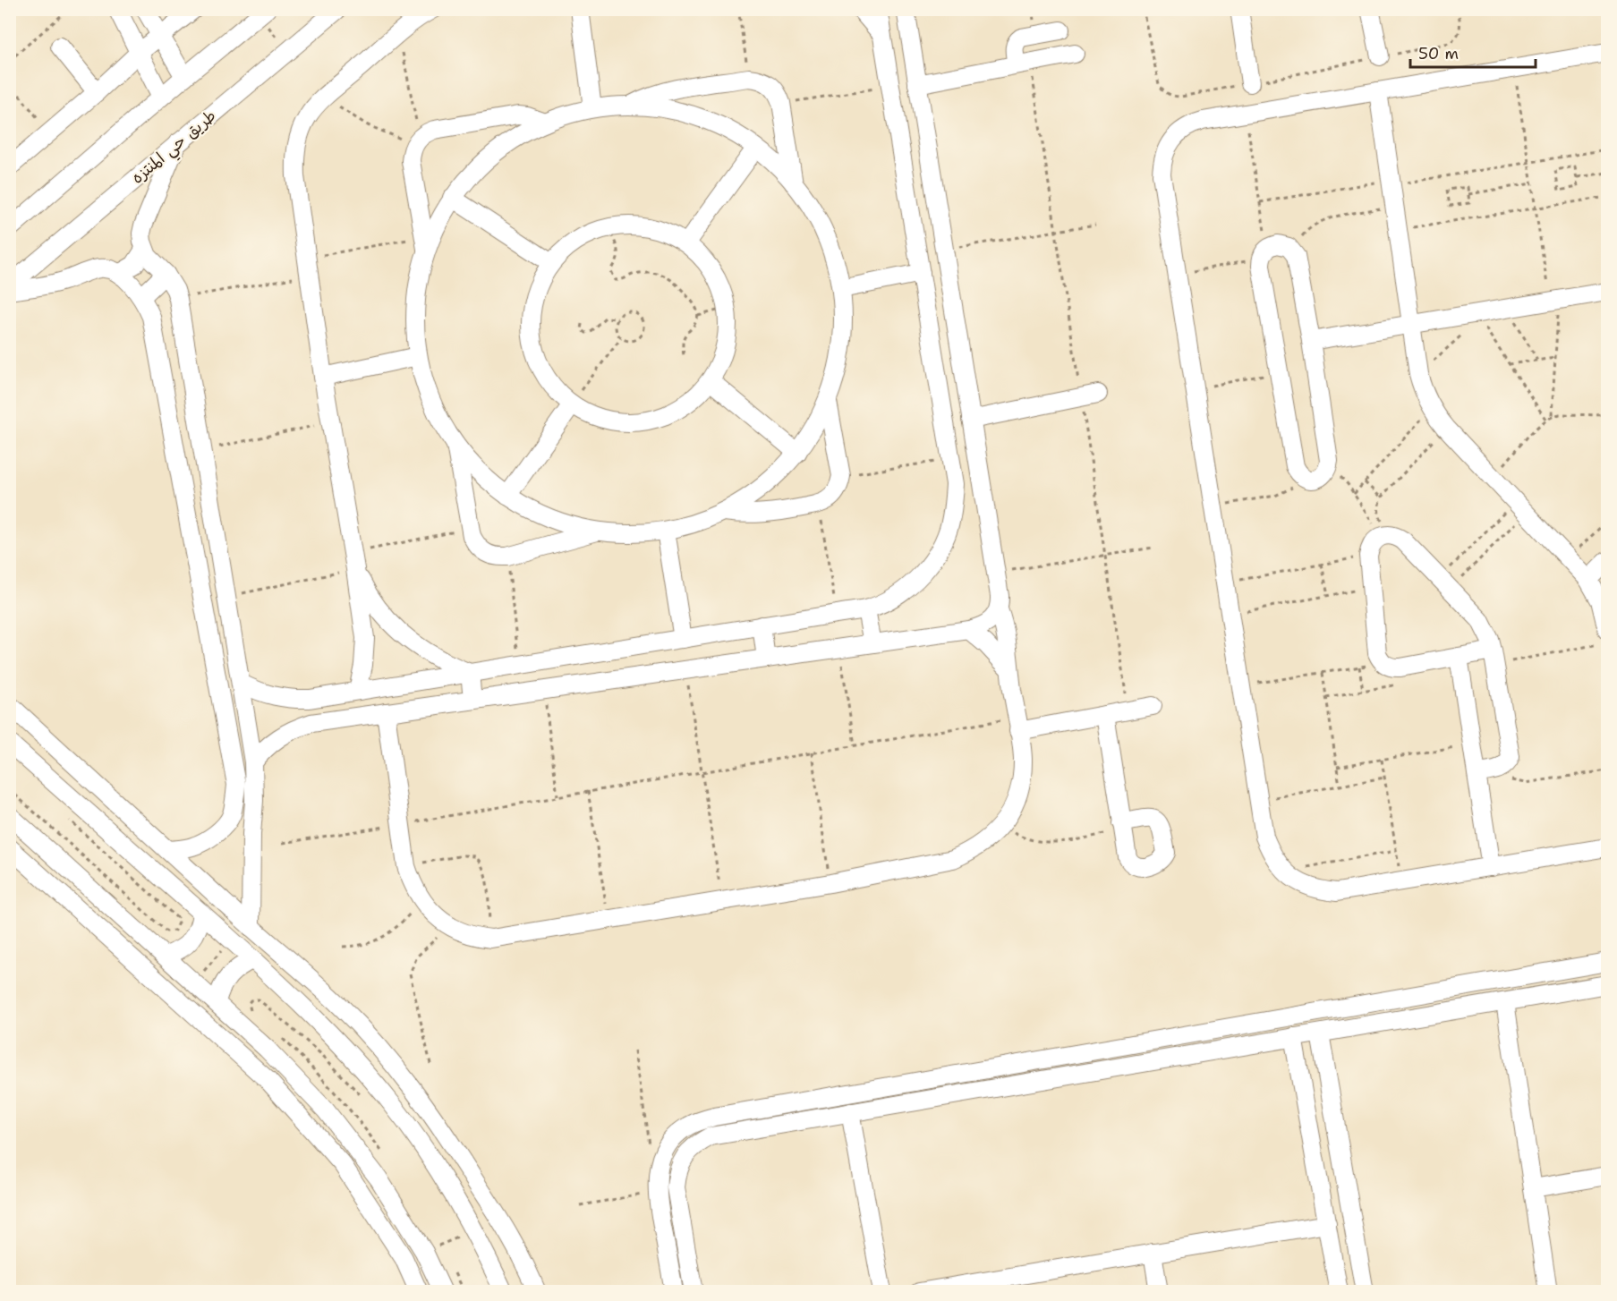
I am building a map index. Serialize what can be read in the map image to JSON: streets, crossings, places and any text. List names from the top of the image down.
{
  "streets": {
    "street": ["طريق حي المنتزه"]
  },
  "scale_bar": "50 m"
}
